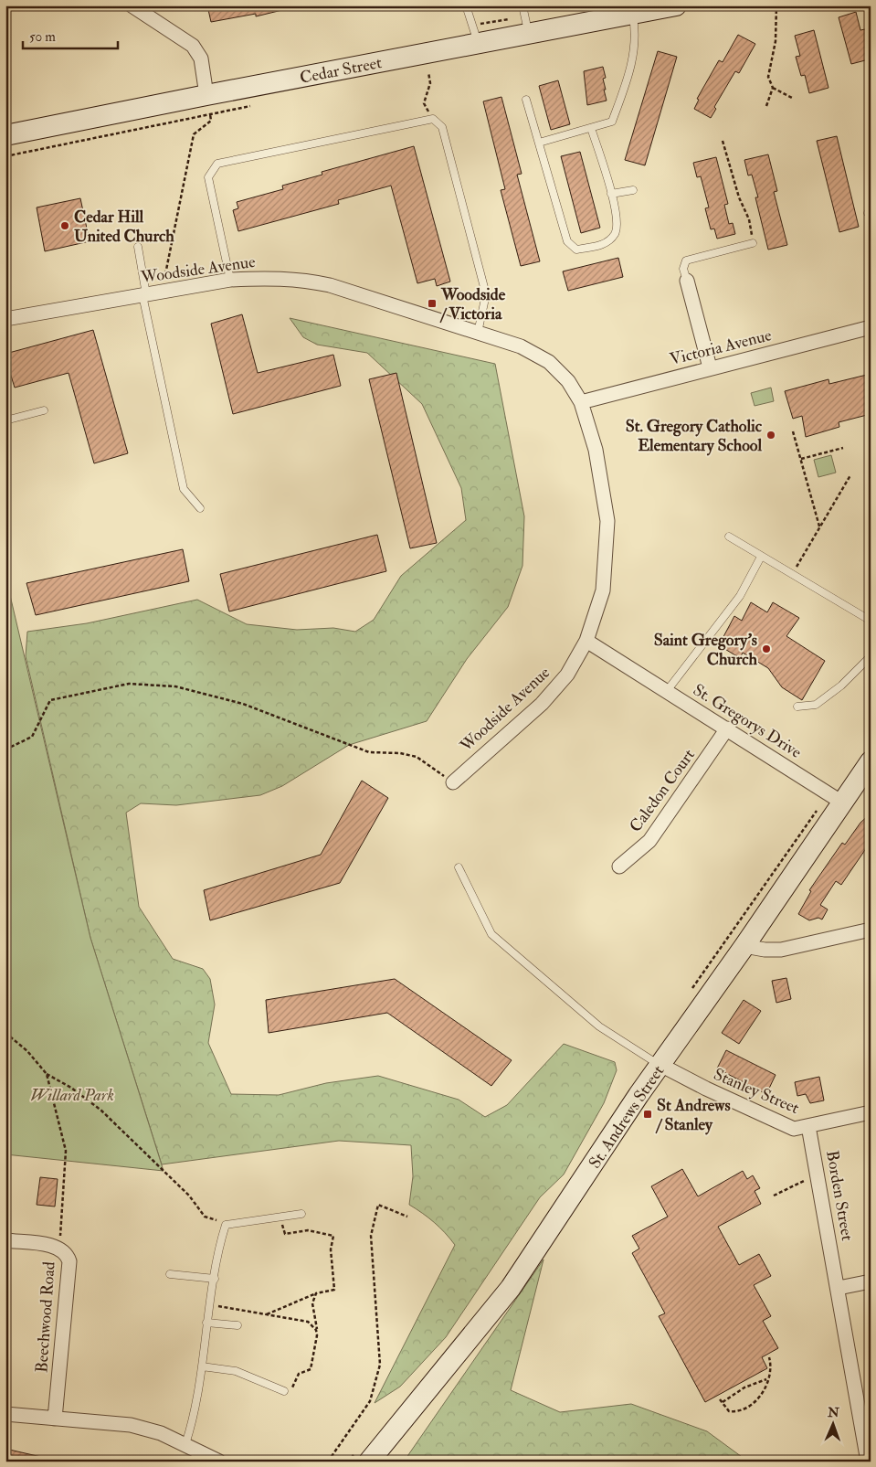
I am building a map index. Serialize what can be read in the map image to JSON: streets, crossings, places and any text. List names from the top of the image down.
{
  "streets": {
    "main road": ["Cedar Street", "St. Andrews Street"],
    "street": [
      "Woodside Avenue",
      "Victoria Avenue",
      "St. Gregorys Drive",
      "Caledon Court",
      "Stanley Street",
      "Borden Street",
      "Beechwood Road"
    ]
  },
  "crossings": [
    ["Woodside Avenue", "Victoria Avenue"],
    ["Woodside Avenue", "St. Gregorys Drive"],
    ["St. Gregorys Drive", "Caledon Court"],
    ["St. Gregorys Drive", "St. Andrews Street"],
    ["Stanley Street", "St. Andrews Street"],
    ["Stanley Street", "Borden Street"]
  ],
  "parks": ["Willard Park"],
  "places": {
    "other": ["Cedar Hill United Church", "St. Gregory Catholic Elementary School", "Saint Gregory's Church"],
    "transit": ["Woodside / Victoria", "St Andrews / Stanley"]
  },
  "scale_bar": "50 m",
  "north": "top"
}
